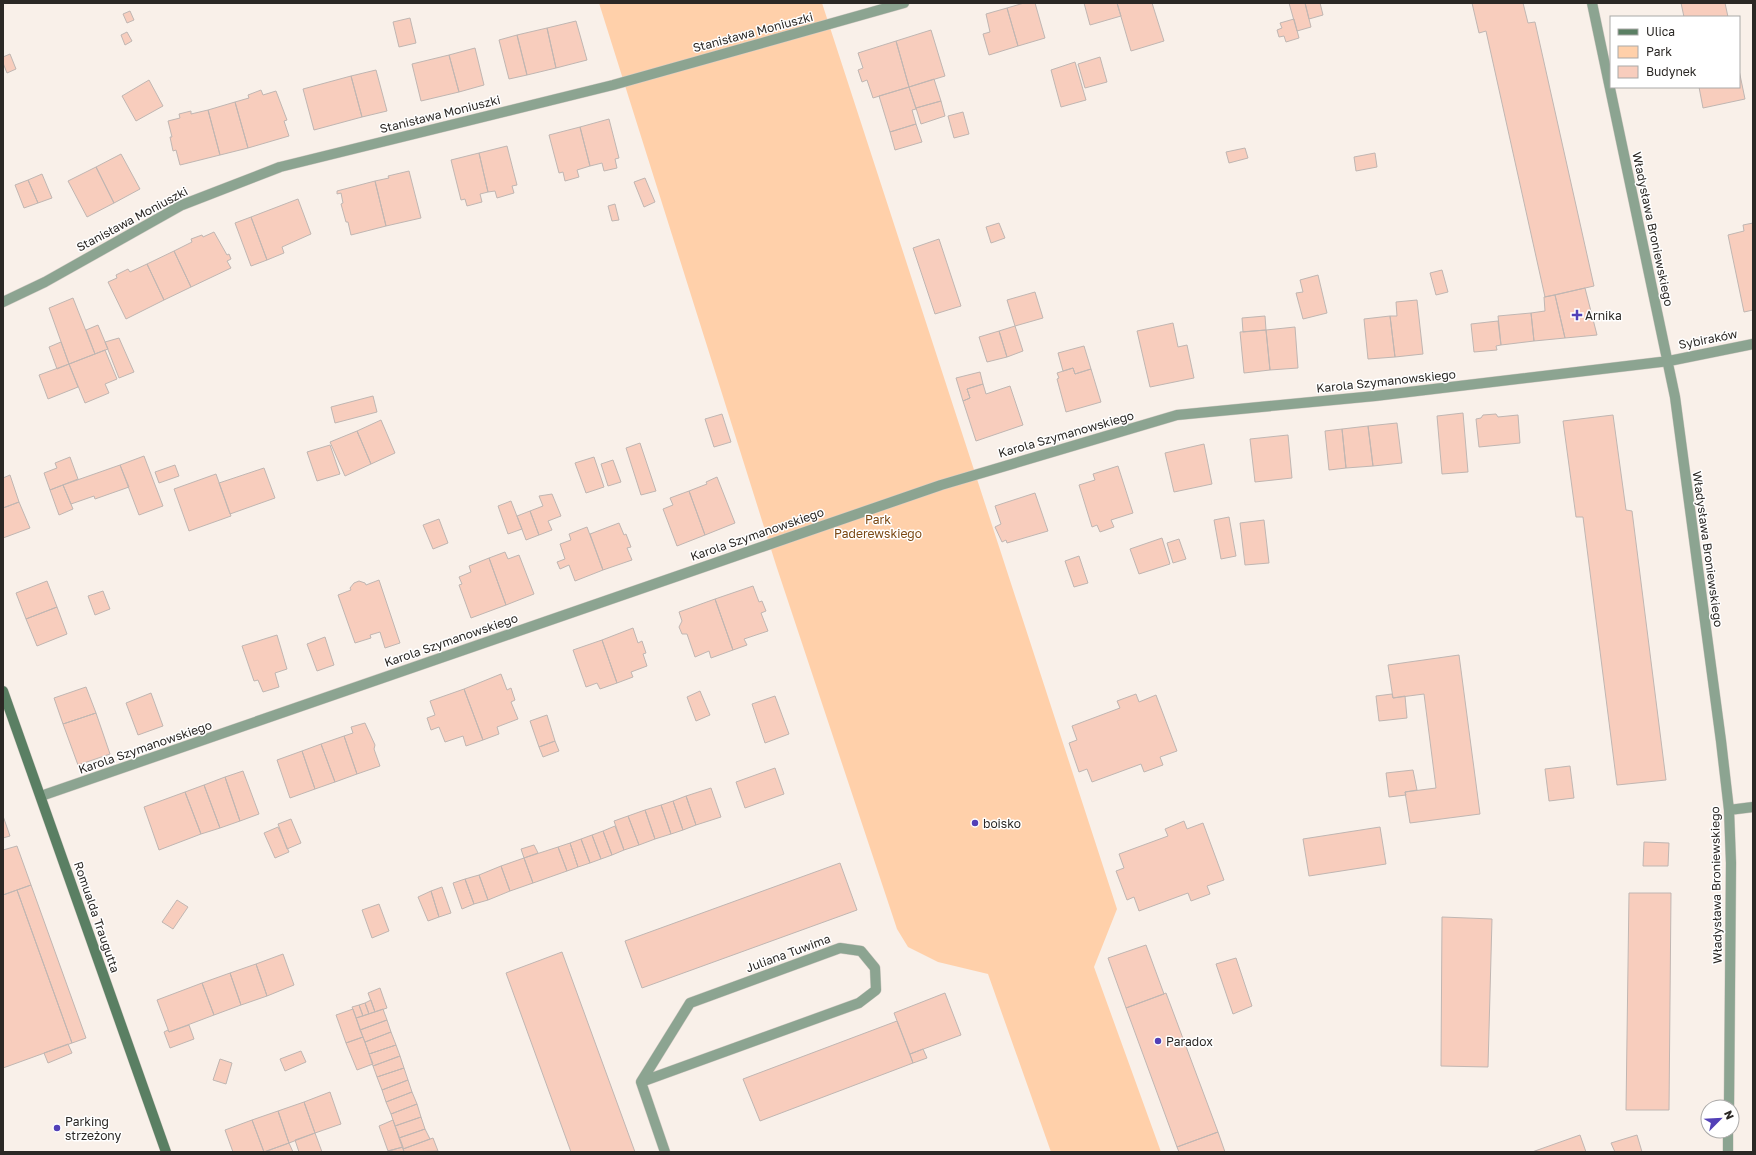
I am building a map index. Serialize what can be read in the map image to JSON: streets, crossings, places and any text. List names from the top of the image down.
{
  "streets": {
    "street": [
      "Stanisława Moniuszki",
      "Władysława Broniewskiego",
      "Sybiraków",
      "Karola Szymanowskiego",
      "Romualda Traugutta",
      "Juliana Tuwima"
    ]
  },
  "crossings": [
    ["Władysława Broniewskiego", "Sybiraków"],
    ["Władysława Broniewskiego", "Karola Szymanowskiego"],
    ["Sybiraków", "Karola Szymanowskiego"],
    ["Karola Szymanowskiego", "Romualda Traugutta"]
  ],
  "parks": ["Park Paderewskiego"],
  "places": {
    "health": ["Arnika"],
    "other": ["boisko", "Paradox", "Parking strzeżony"]
  },
  "legend": ["Ulica", "Park", "Budynek"],
  "north": "top right"
}
